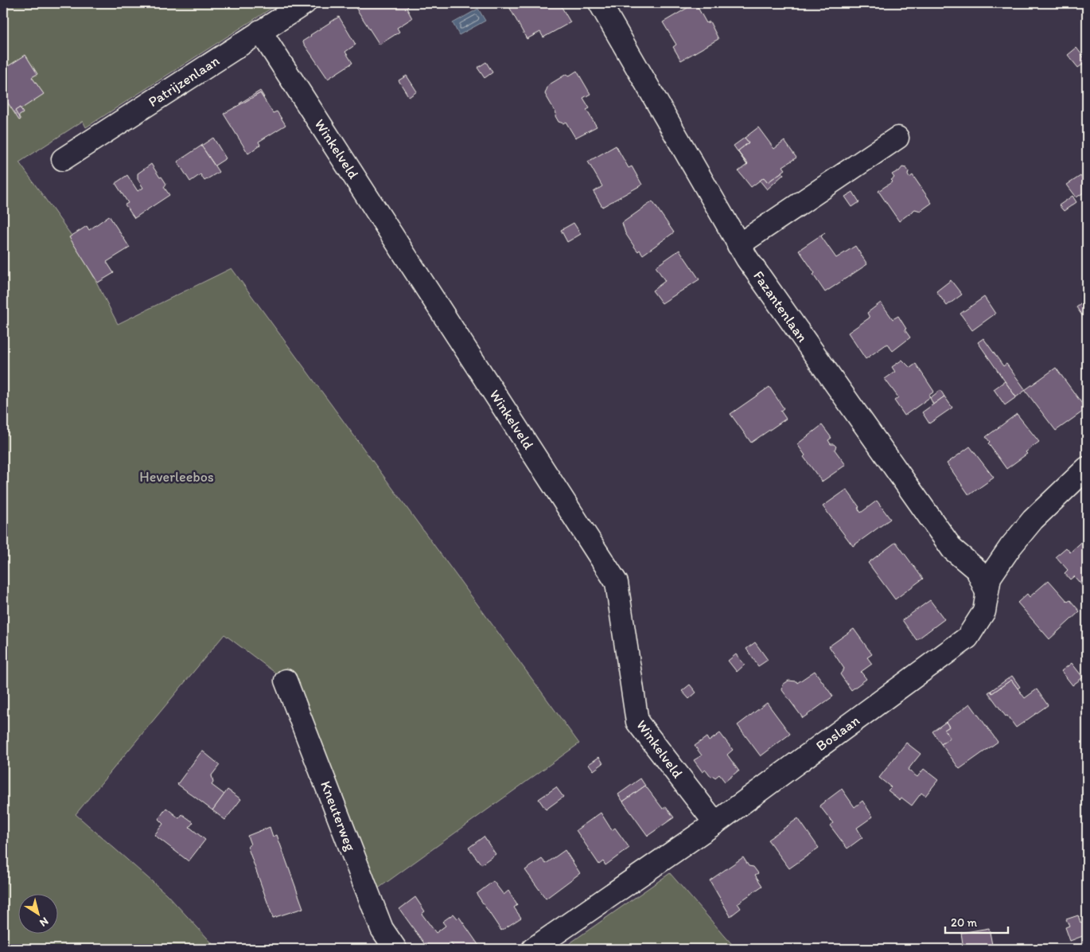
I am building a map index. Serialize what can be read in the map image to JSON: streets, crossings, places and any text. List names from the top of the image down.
{
  "streets": {
    "street": [
      "Patrijzenlaan",
      "Winkelveld",
      "Fazantenlaan",
      "Boslaan",
      "Kneuterweg"
    ]
  },
  "crossings": [
    ["Patrijzenlaan", "Winkelveld"],
    ["Winkelveld", "Boslaan"],
    ["Fazantenlaan", "Boslaan"]
  ],
  "parks": ["Heverleebos"],
  "scale_bar": "20 m",
  "north": "bottom right"
}
